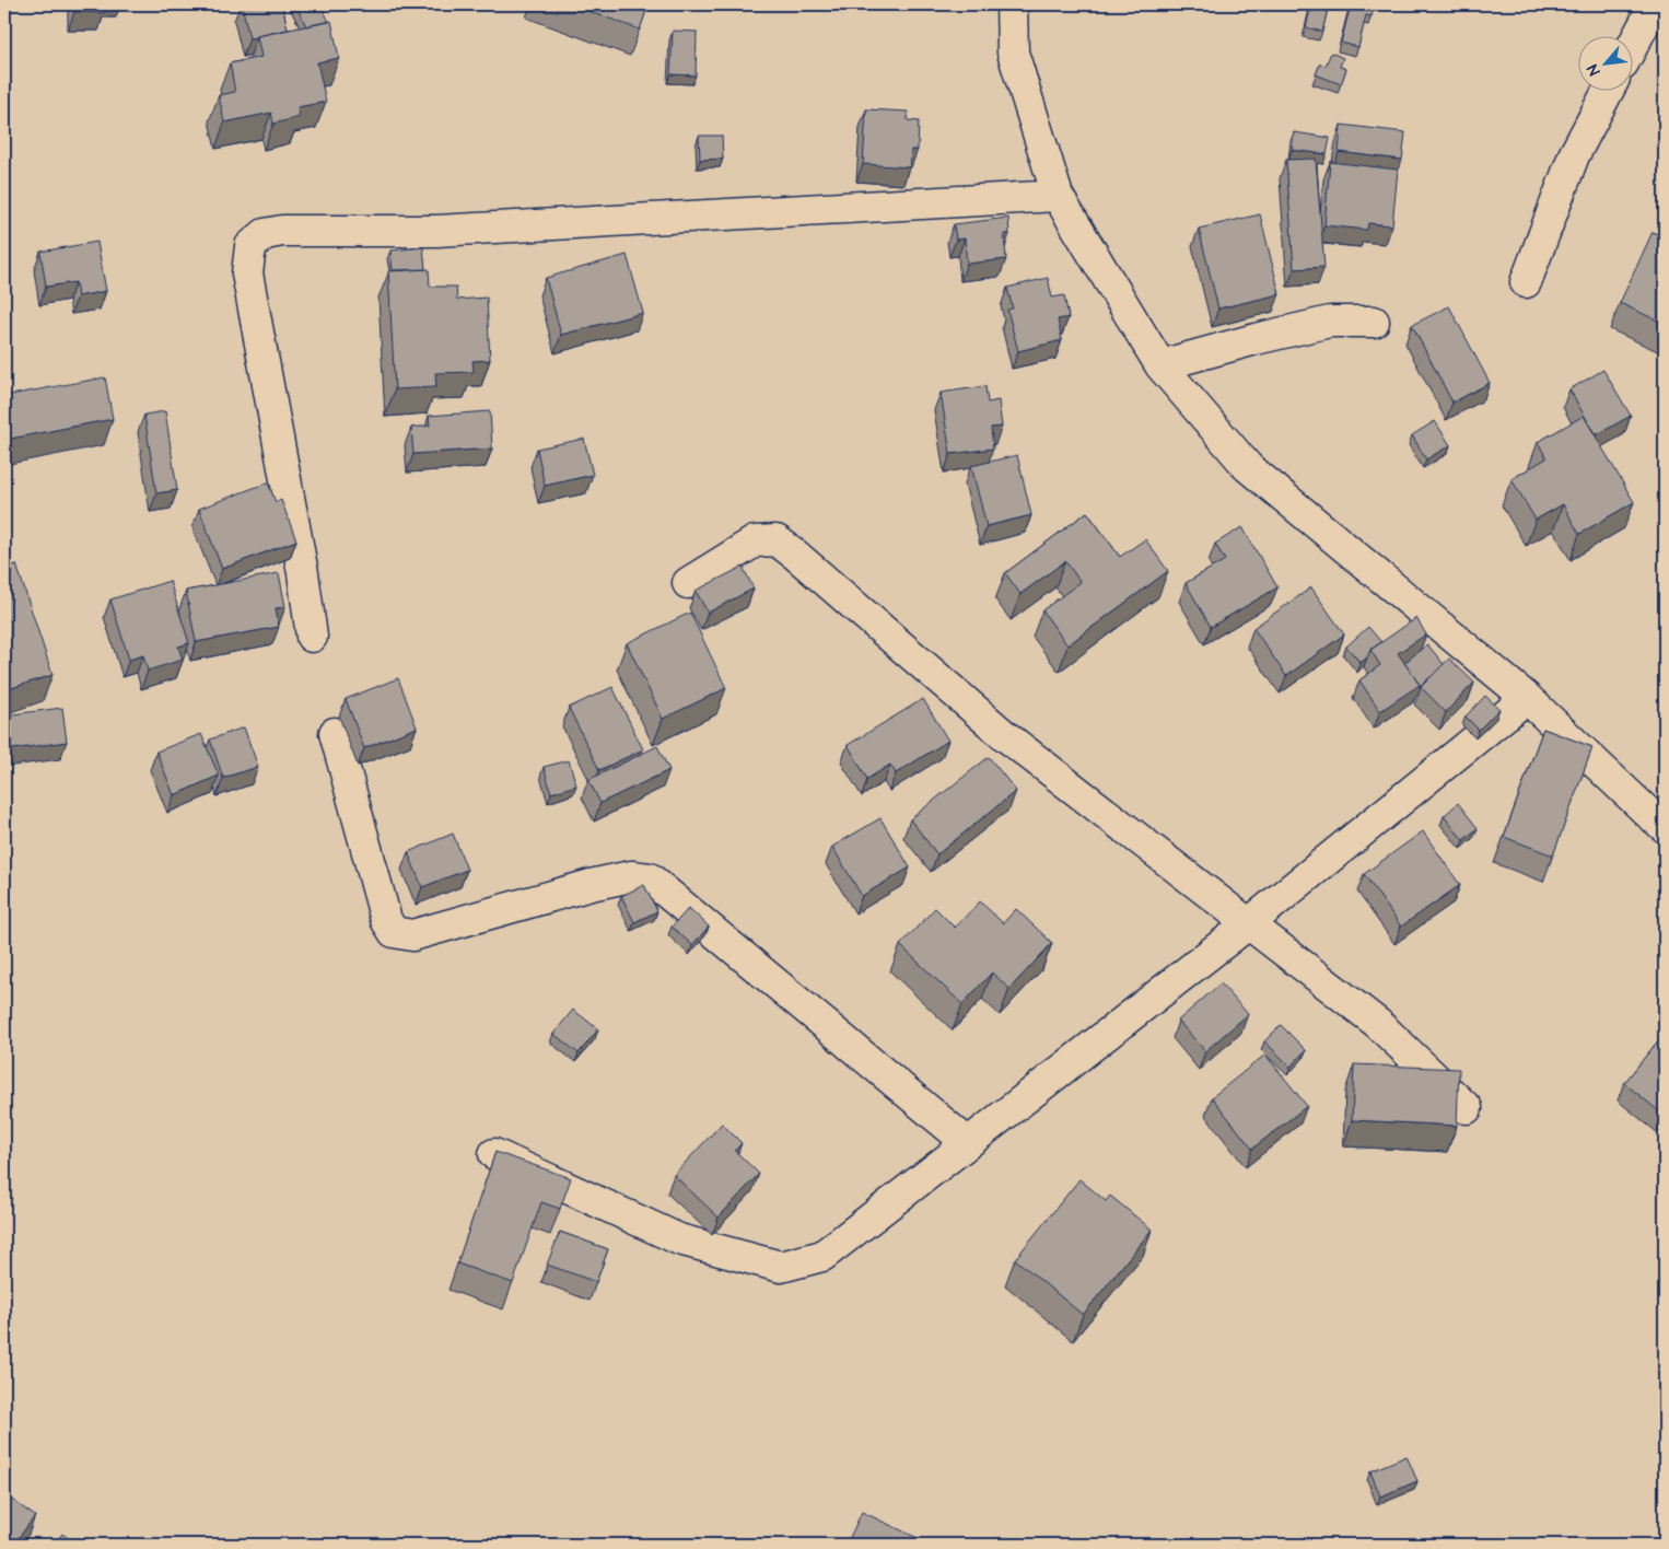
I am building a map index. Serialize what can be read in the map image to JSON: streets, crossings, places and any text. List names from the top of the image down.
{
  "north": "bottom left"
}
